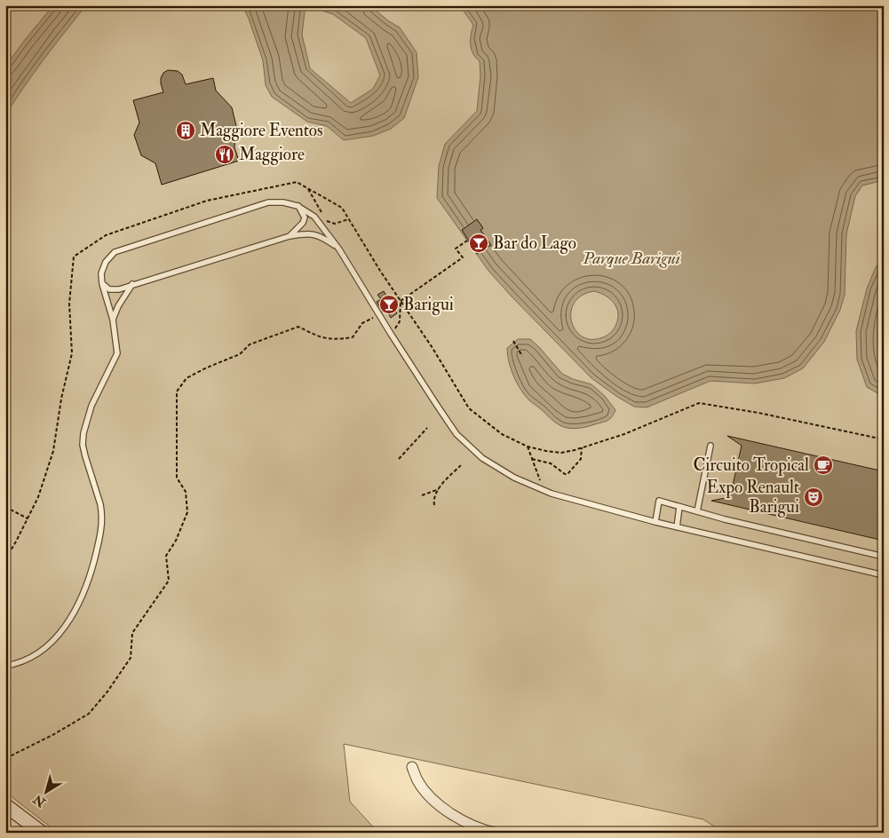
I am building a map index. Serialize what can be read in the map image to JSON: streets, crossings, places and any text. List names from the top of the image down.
{
  "parks": ["Parque Barigui"],
  "places": {
    "building": ["Maggiore Eventos"],
    "restaurant": ["Maggiore"],
    "bar": ["Bar do Lago", "Barigui"],
    "cafe": ["Circuito Tropical"],
    "theatre": ["Expo Renault Barigui"]
  },
  "north": "bottom left"
}
